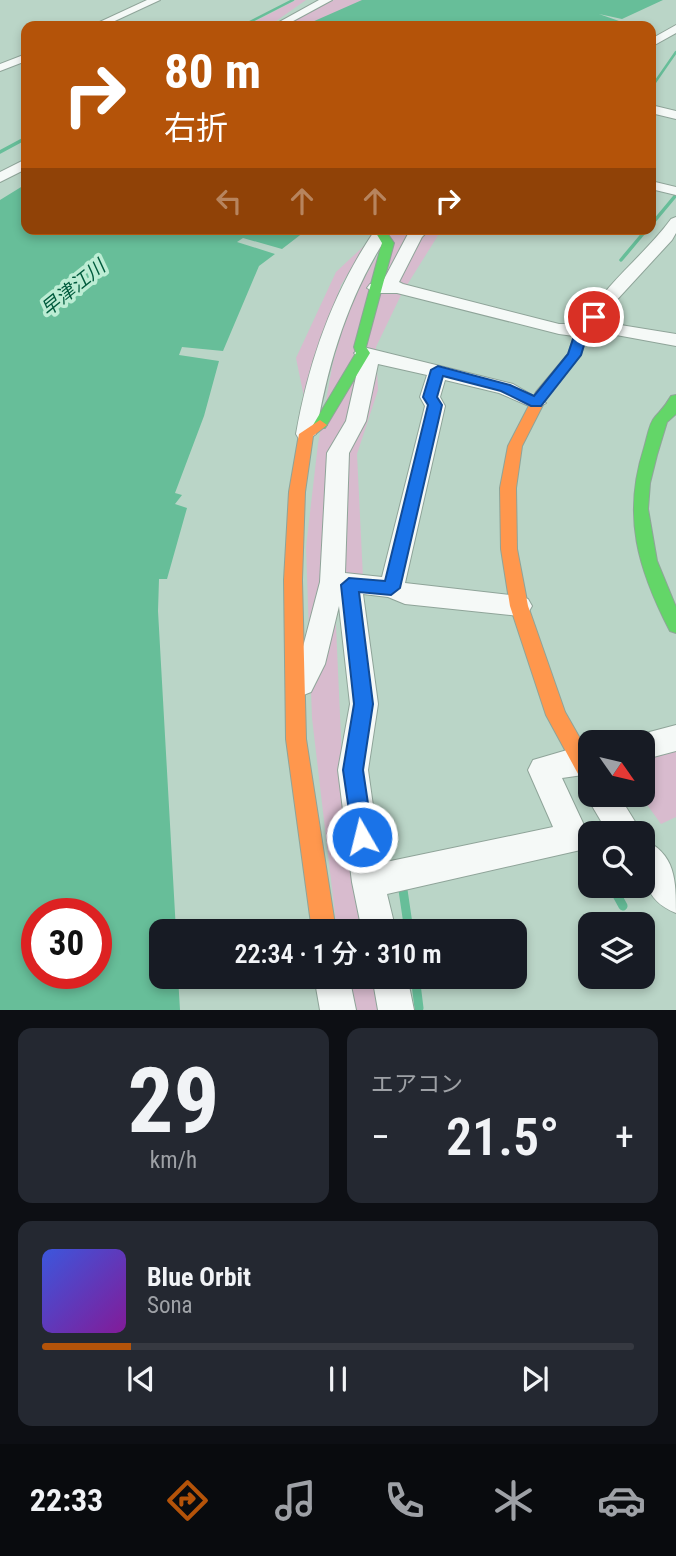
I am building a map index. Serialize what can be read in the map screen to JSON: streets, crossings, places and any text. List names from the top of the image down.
{
  "water": ["早津江川"],
  "north": "bottom right",
  "page": {
    "turn": ["80 m", "右折"],
    "limit": "30",
    "trip": "22:34 · 1 分 · 310 m",
    "tile": [
      ["29", "km/h"],
      "エアコン"
    ],
    "heat": ["−", "21.5°", "+"],
    "song": ["Blue Orbit", "Sona"],
    "tabs": "22:33"
  }
}
